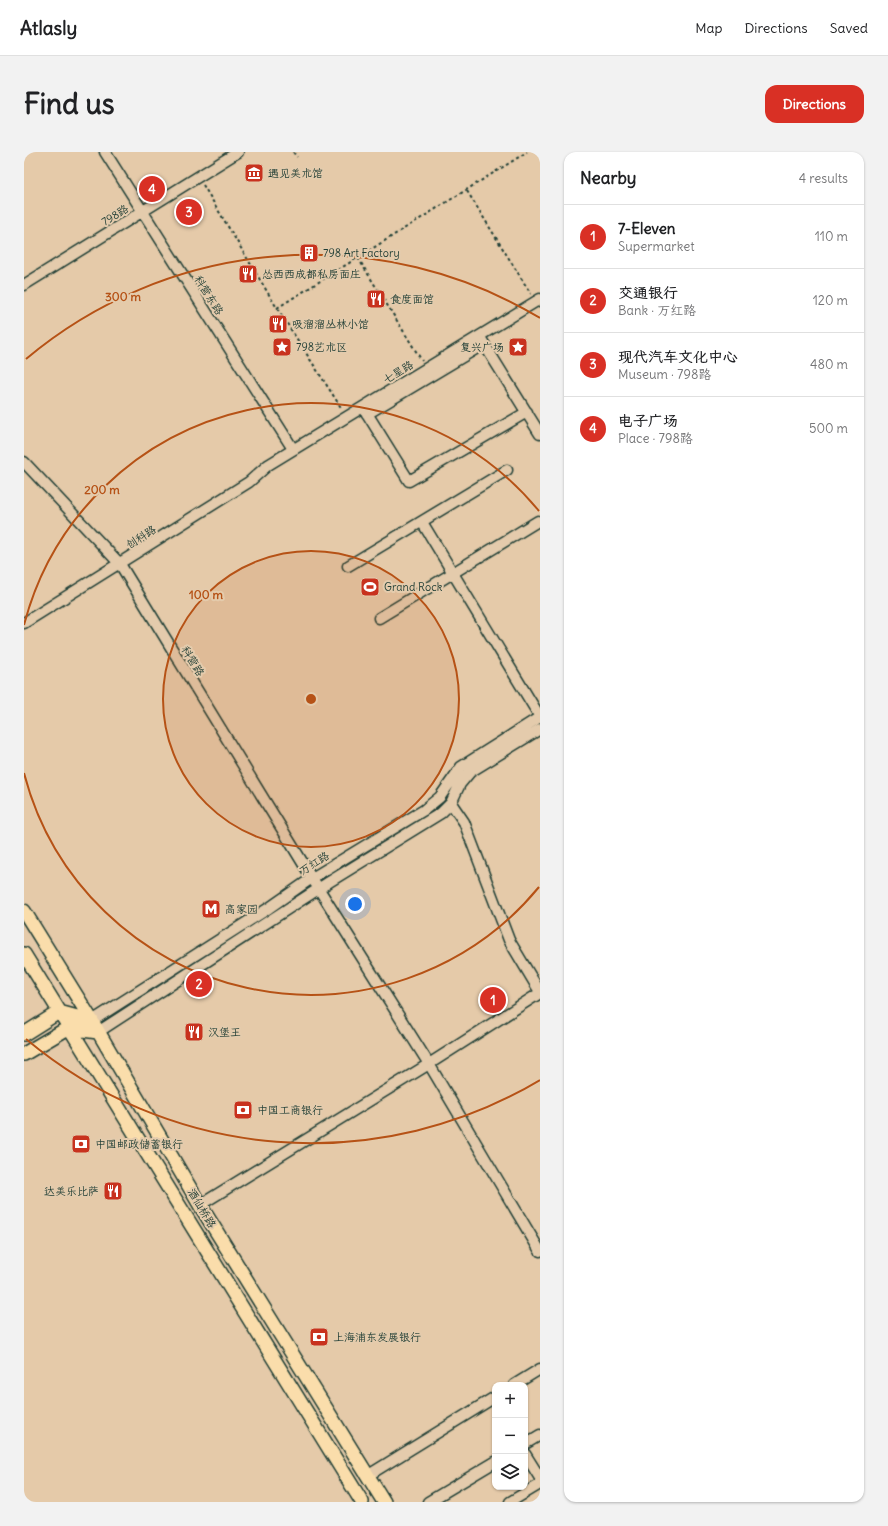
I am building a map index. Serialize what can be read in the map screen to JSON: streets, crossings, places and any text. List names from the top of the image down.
{
  "streets": {
    "main road": ["酒仙桥路"],
    "street": [
      "798路",
      "科营东路",
      "七星路",
      "创科路",
      "科营路",
      "万红路"
    ]
  },
  "crossings": [
    ["798路", "科营东路"],
    ["科营东路", "七星路"],
    ["七星路", "创科路"],
    ["创科路", "科营路"],
    ["科营路", "万红路"],
    ["万红路", "酒仙桥路"]
  ],
  "places": {
    "museum": ["遇见美术馆"],
    "building": ["798 Art Factory"],
    "restaurant": [
      "怂西西成都私房面庄",
      "食度面馆",
      "吸溜溜丛林小馆",
      "汉堡王",
      "达美乐比萨"
    ],
    "place": ["798艺术区", "复兴广场"],
    "sports": ["Grand Rock"],
    "metro station": ["高家园"],
    "bank": ["中国工商银行", "中国邮政储蓄银行", "上海浦东发展银行"]
  },
  "page": {
    "header": "Atlasly",
    "nav": ["Map", "Directions", "Saved"],
    "buttons": "Directions",
    "title": "Find us",
    "heading": ["Nearby", "4 results"],
    "pins": [
      "4",
      "3",
      "2",
      "1"
    ],
    "list": [
      {
        "mark": "1",
        "name": "7-Eleven",
        "note": "Supermarket",
        "value": "110 m"
      },
      {
        "mark": "2",
        "name": "交通银行",
        "note": "Bank · 万红路",
        "value": "120 m"
      },
      {
        "mark": "3",
        "name": "现代汽车文化中心",
        "note": "Museum · 798路",
        "value": "480 m"
      },
      {
        "mark": "4",
        "name": "电子广场",
        "note": "Place · 798路",
        "value": "500 m"
      }
    ],
    "map_buttons": ["+", "−"]
  },
  "rings": ["300 m", "200 m", "100 m"]
}
